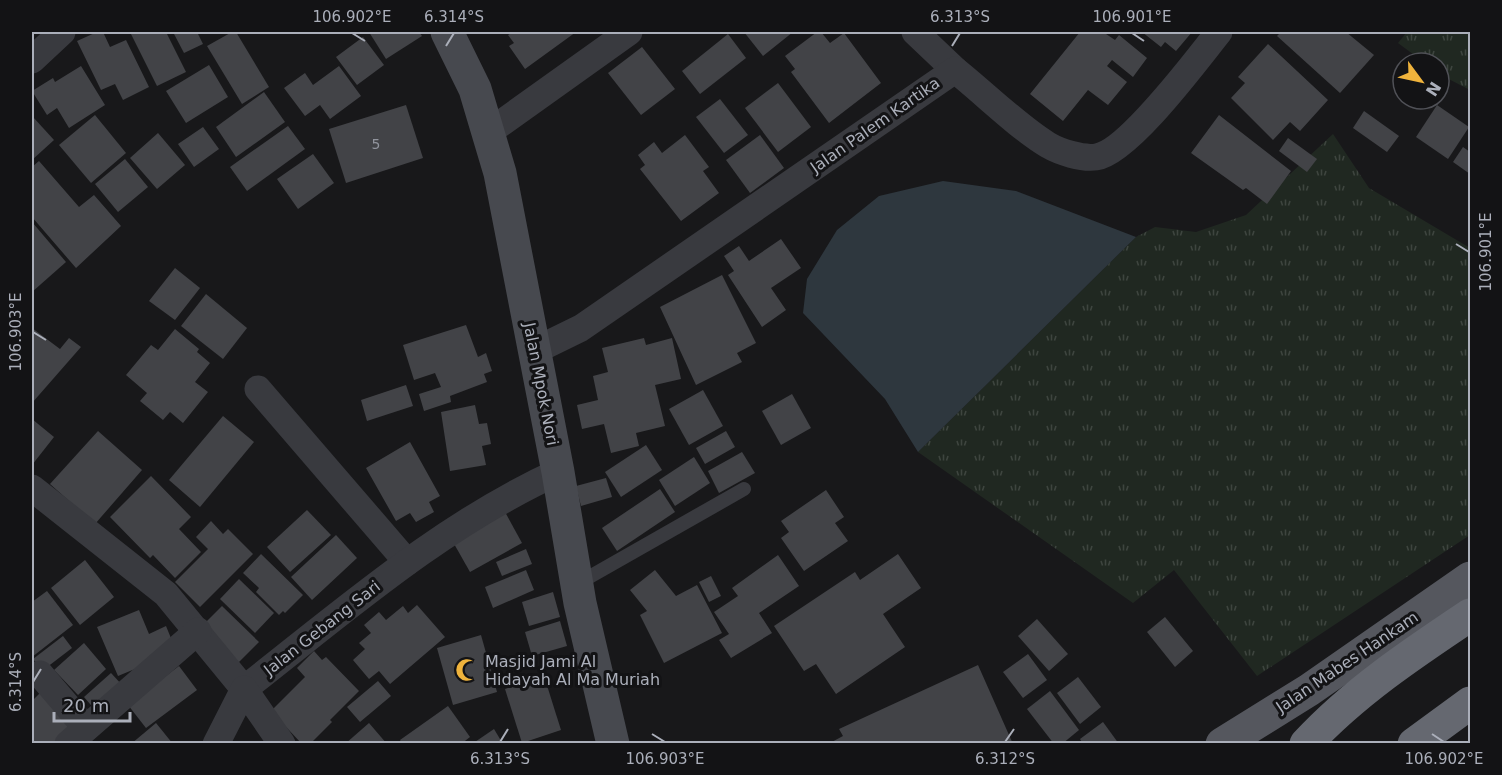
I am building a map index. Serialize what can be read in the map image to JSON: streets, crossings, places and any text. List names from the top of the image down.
{
  "streets": {
    "main road": ["Jalan Mpok Nori", "Jalan Mabes Hankam"],
    "street": ["Jalan Palem Kartika", "Jalan Gebang Sari"]
  },
  "crossings": [
    ["Jalan Palem Kartika", "Jalan Mpok Nori"],
    ["Jalan Mpok Nori", "Jalan Gebang Sari"]
  ],
  "places": {
    "mosque": ["Masjid Jami Al Hidayah Al Ma Muriah"]
  },
  "house_numbers": ["5"],
  "scale_bar": "20 m",
  "north": "bottom right",
  "coordinates": [
    "106.902°E",
    "6.314°S",
    "6.313°S",
    "106.901°E",
    "106.903°E",
    "6.312°S"
  ]
}
